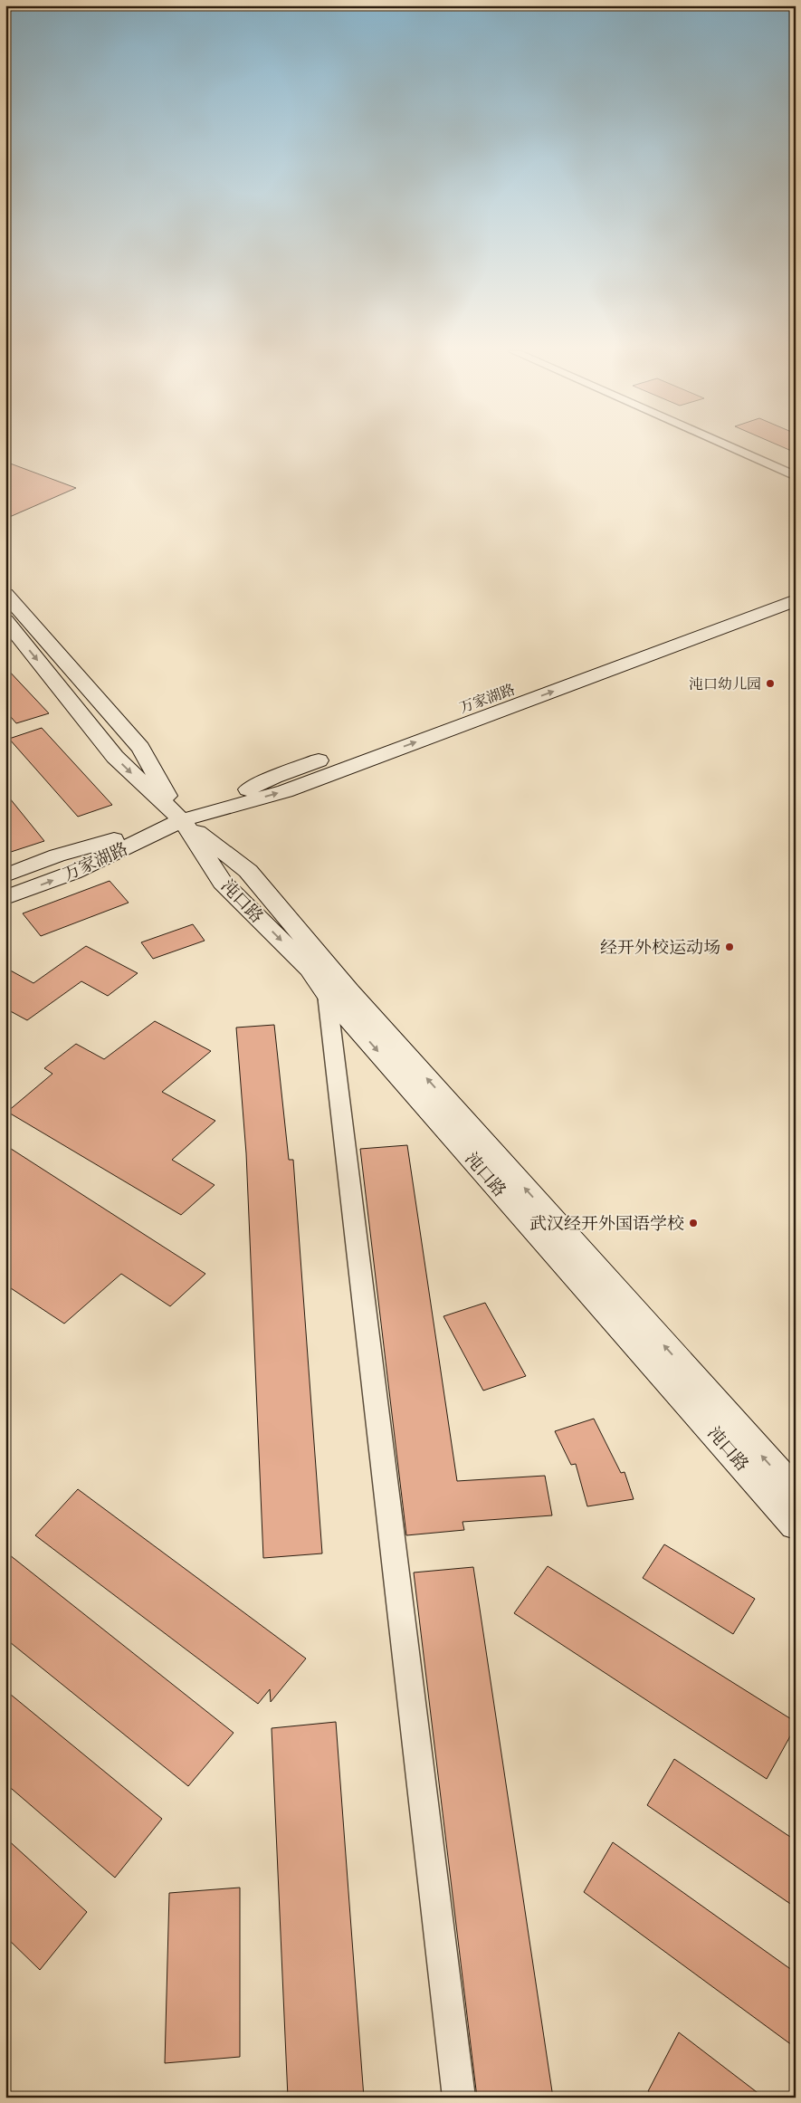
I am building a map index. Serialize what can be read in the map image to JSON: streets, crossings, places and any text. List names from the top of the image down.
{
  "streets": {
    "main road": ["万家湖路", "沌口路"]
  },
  "crossings": [
    ["万家湖路", "沌口路"]
  ],
  "places": ["沌口幼儿园", "经开外校运动场", "武汉经开外国语学校"]
}
